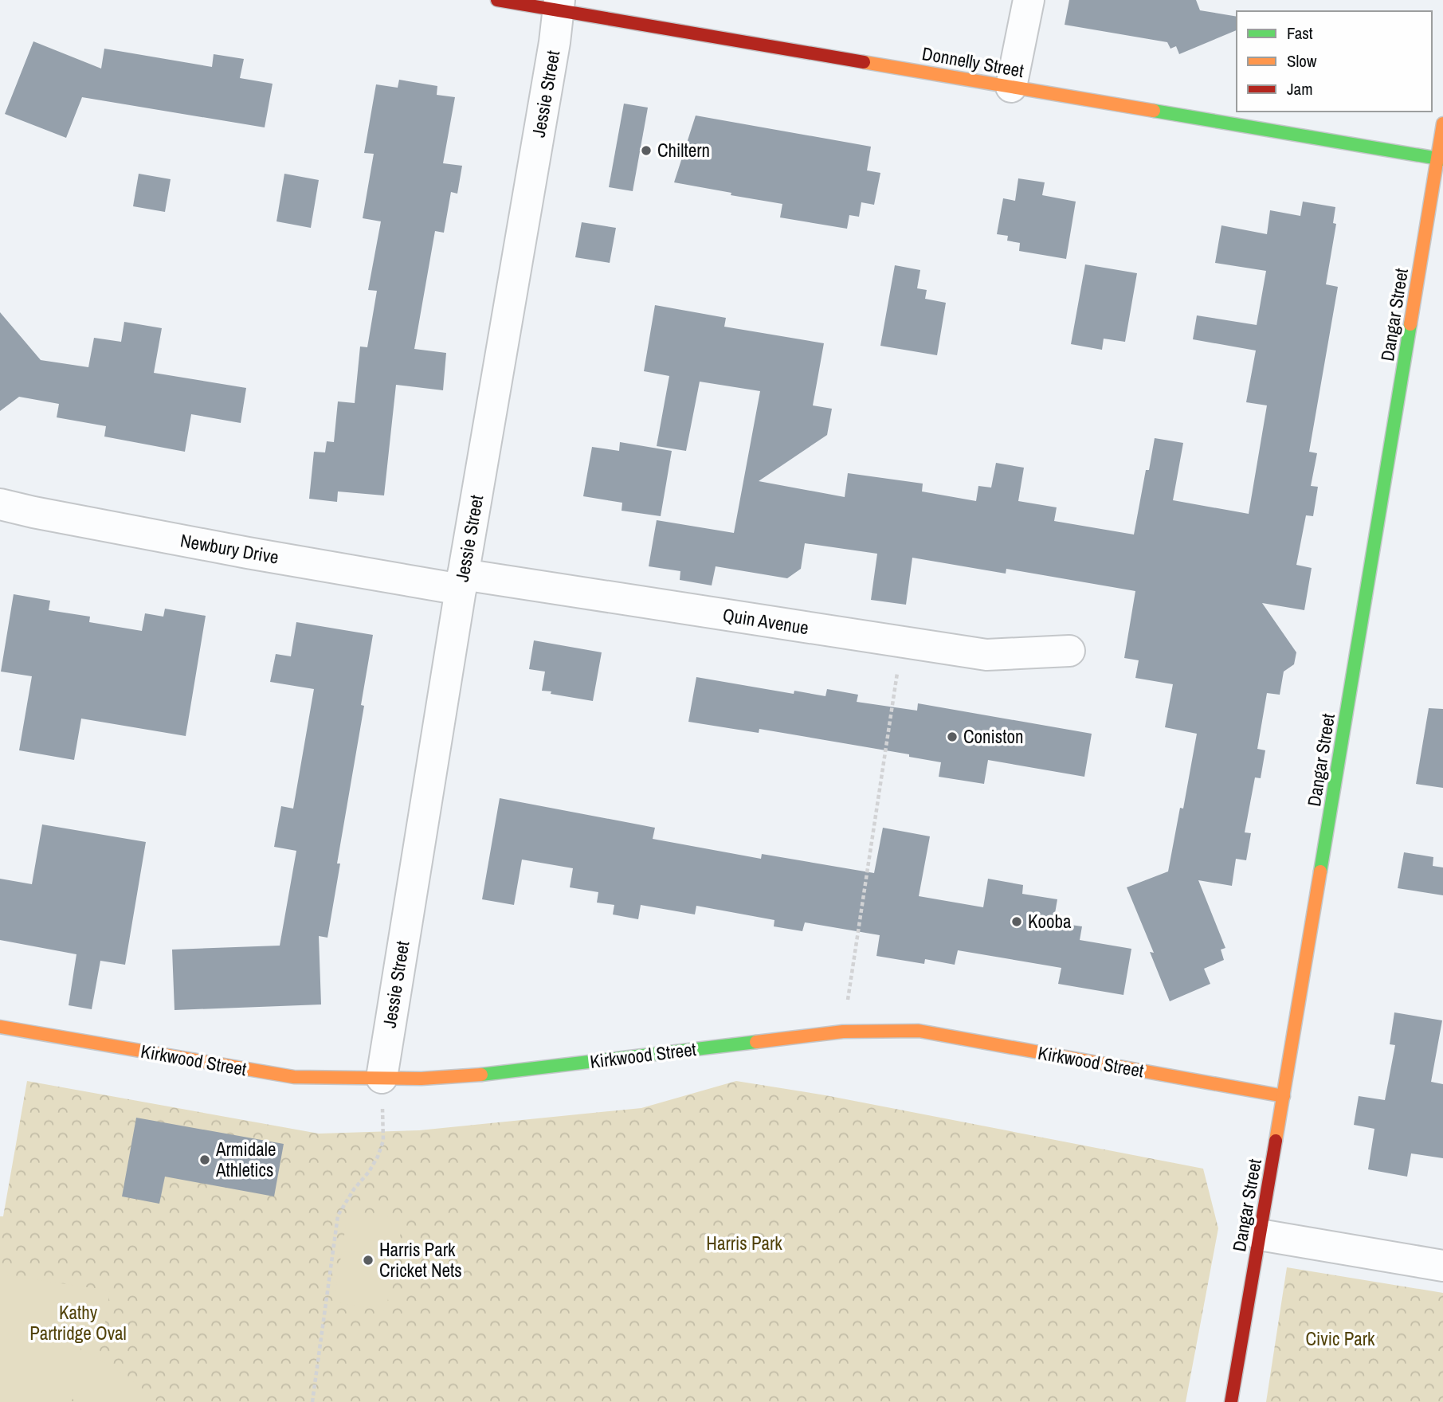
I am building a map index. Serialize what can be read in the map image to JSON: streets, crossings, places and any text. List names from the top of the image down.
{
  "streets": {
    "street": [
      "Donnelly Street",
      "Jessie Street",
      "Dangar Street",
      "Newbury Drive",
      "Quin Avenue",
      "Kirkwood Street"
    ]
  },
  "crossings": [
    ["Donnelly Street", "Jessie Street"],
    ["Donnelly Street", "Dangar Street"],
    ["Jessie Street", "Newbury Drive"],
    ["Jessie Street", "Quin Avenue"],
    ["Jessie Street", "Kirkwood Street"],
    ["Dangar Street", "Kirkwood Street"],
    ["Newbury Drive", "Quin Avenue"]
  ],
  "parks": ["Harris Park", "Kathy Partridge Oval", "Civic Park"],
  "places": [
    "Chiltern",
    "Coniston",
    "Kooba",
    "Armidale Athletics",
    "Harris Park Cricket Nets"
  ],
  "legend": ["Fast", "Slow", "Jam"]
}
